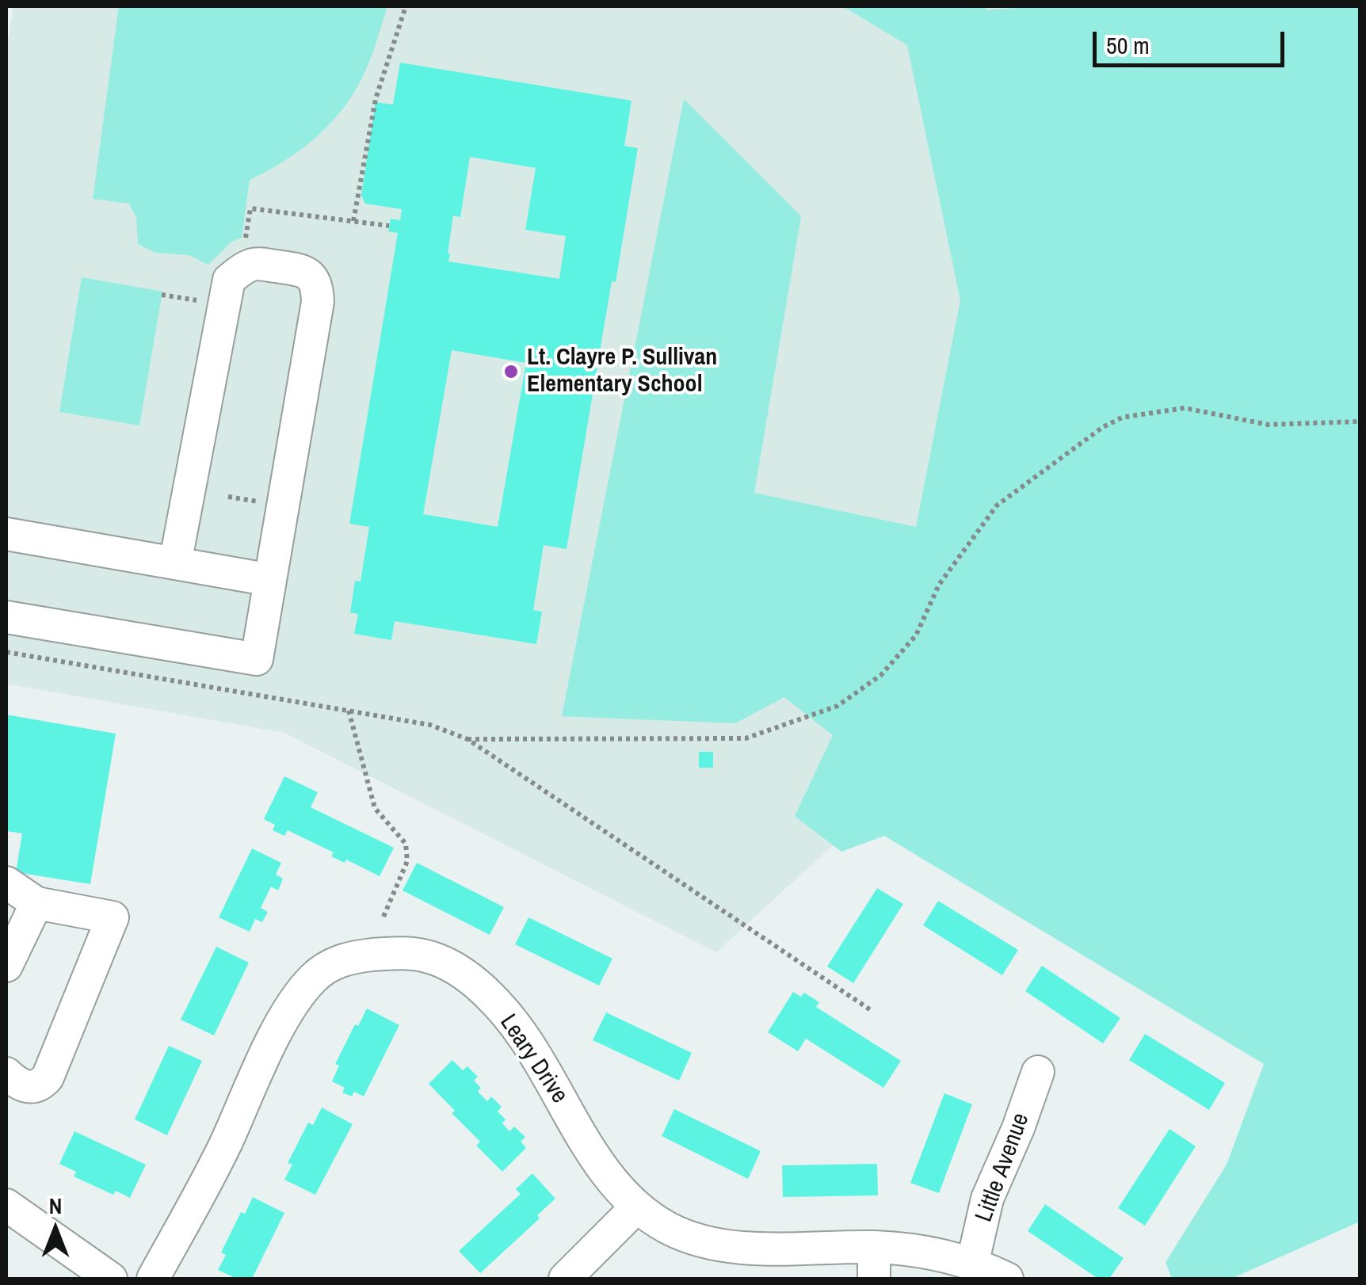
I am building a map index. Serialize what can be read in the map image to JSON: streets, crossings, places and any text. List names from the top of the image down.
{
  "streets": {
    "street": ["Leary Drive", "Little Avenue"]
  },
  "crossings": [
    ["Leary Drive", "Little Avenue"]
  ],
  "places": ["Lt. Clayre P. Sullivan Elementary School"],
  "scale_bar": "50 m",
  "north": "top"
}
